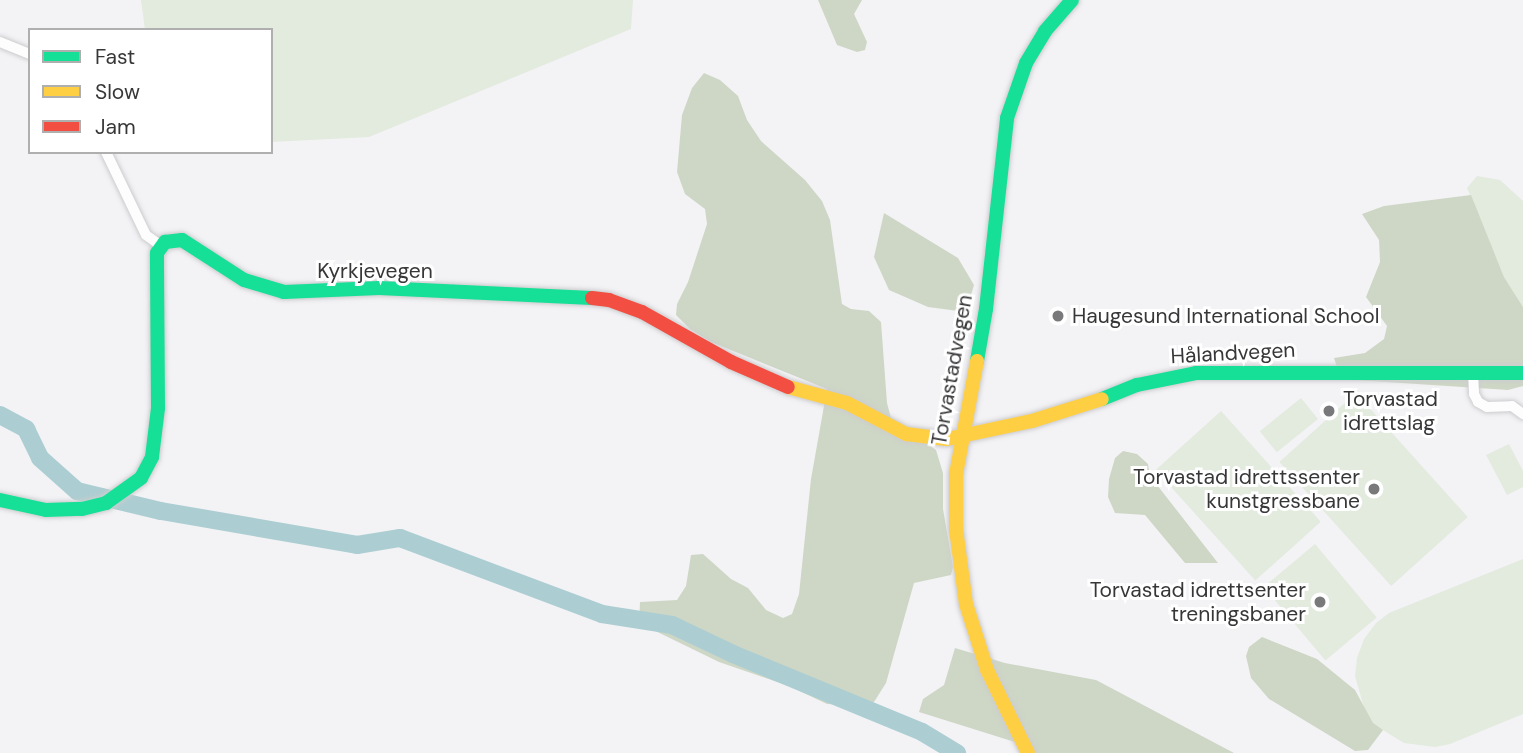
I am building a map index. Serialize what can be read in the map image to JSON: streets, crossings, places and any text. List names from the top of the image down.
{
  "streets": {
    "main road": ["Kyrkjevegen", "Hålandvegen", "Torvastadvegen"]
  },
  "crossings": [
    ["Kyrkjevegen", "Hålandvegen"],
    ["Kyrkjevegen", "Torvastadvegen"],
    ["Hålandvegen", "Torvastadvegen"]
  ],
  "places": [
    "Haugesund International School",
    "Torvastad idrettslag",
    "Torvastad idrettssenter kunstgressbane",
    "Torvastad idrettsenter treningsbaner"
  ],
  "legend": ["Fast", "Slow", "Jam"]
}
